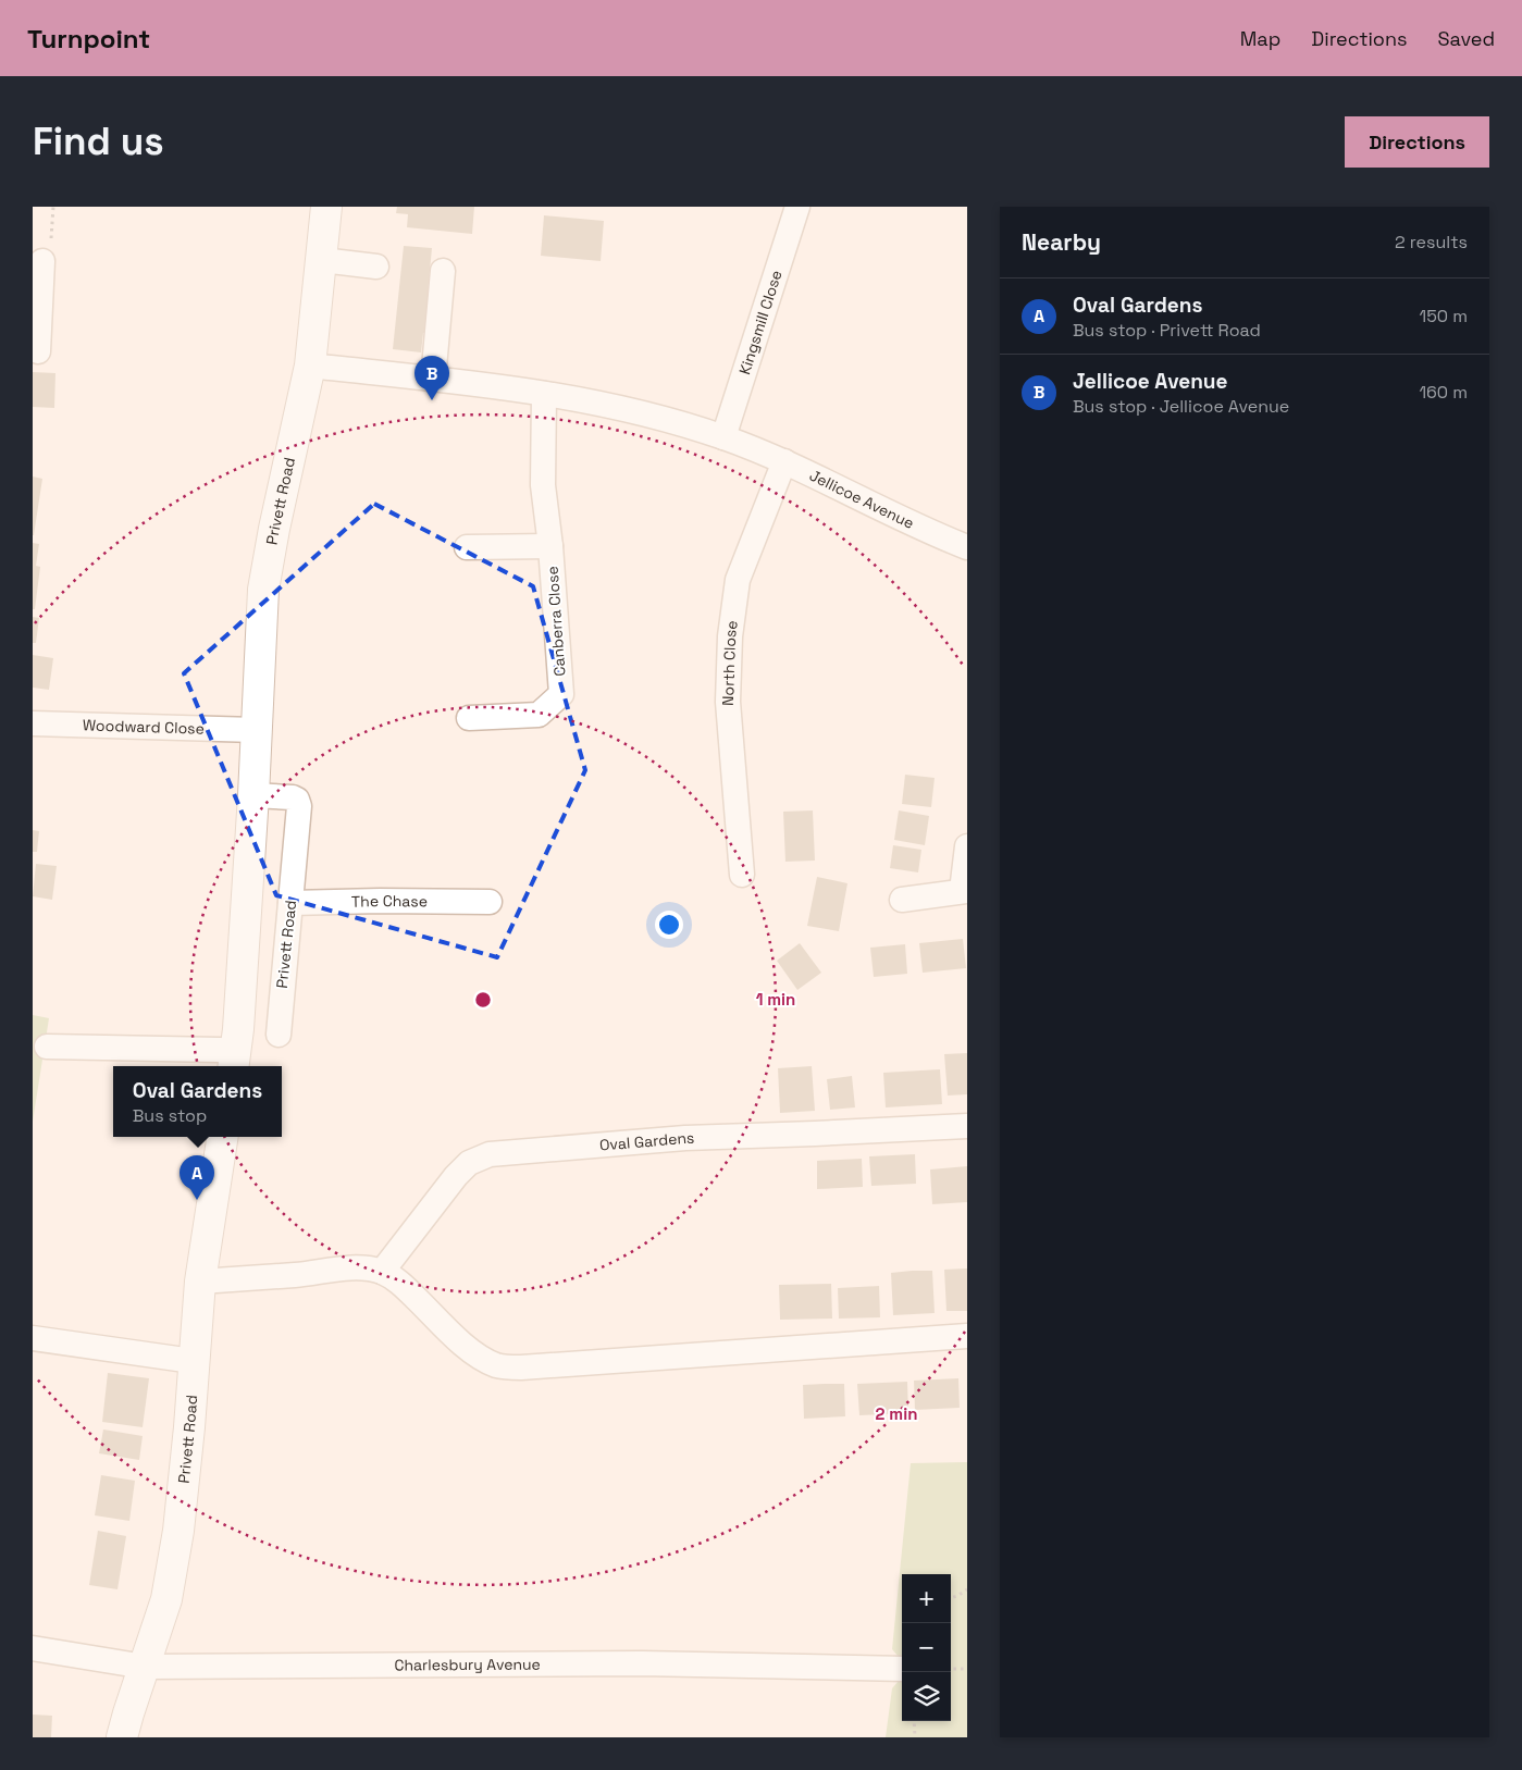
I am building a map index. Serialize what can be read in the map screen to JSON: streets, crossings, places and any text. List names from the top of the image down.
{
  "streets": {
    "main road": ["Privett Road"],
    "street": [
      "Kingsmill Close",
      "Jellicoe Avenue",
      "Canberra Close",
      "North Close",
      "Woodward Close",
      "The Chase",
      "Oval Gardens",
      "Charlesbury Avenue"
    ]
  },
  "crossings": [
    ["Kingsmill Close", "Jellicoe Avenue"],
    ["Jellicoe Avenue", "Privett Road"],
    ["Jellicoe Avenue", "Canberra Close"],
    ["Jellicoe Avenue", "North Close"],
    ["Privett Road", "Woodward Close"],
    ["Privett Road", "The Chase"],
    ["Privett Road", "Charlesbury Avenue"]
  ],
  "page": {
    "header": "Turnpoint",
    "nav": ["Map", "Directions", "Saved"],
    "buttons": "Directions",
    "title": "Find us",
    "heading": ["Nearby", "2 results"],
    "list": [
      {
        "mark": "A",
        "name": "Oval Gardens",
        "note": "Bus stop · Privett Road",
        "value": "150 m"
      },
      {
        "mark": "B",
        "name": "Jellicoe Avenue",
        "note": "Bus stop · Jellicoe Avenue",
        "value": "160 m"
      }
    ],
    "pins": ["B", "A"],
    "popup": ["Oval Gardens", "Bus stop"],
    "map_buttons": ["+", "−"]
  },
  "rings": ["1 min", "2 min"]
}
